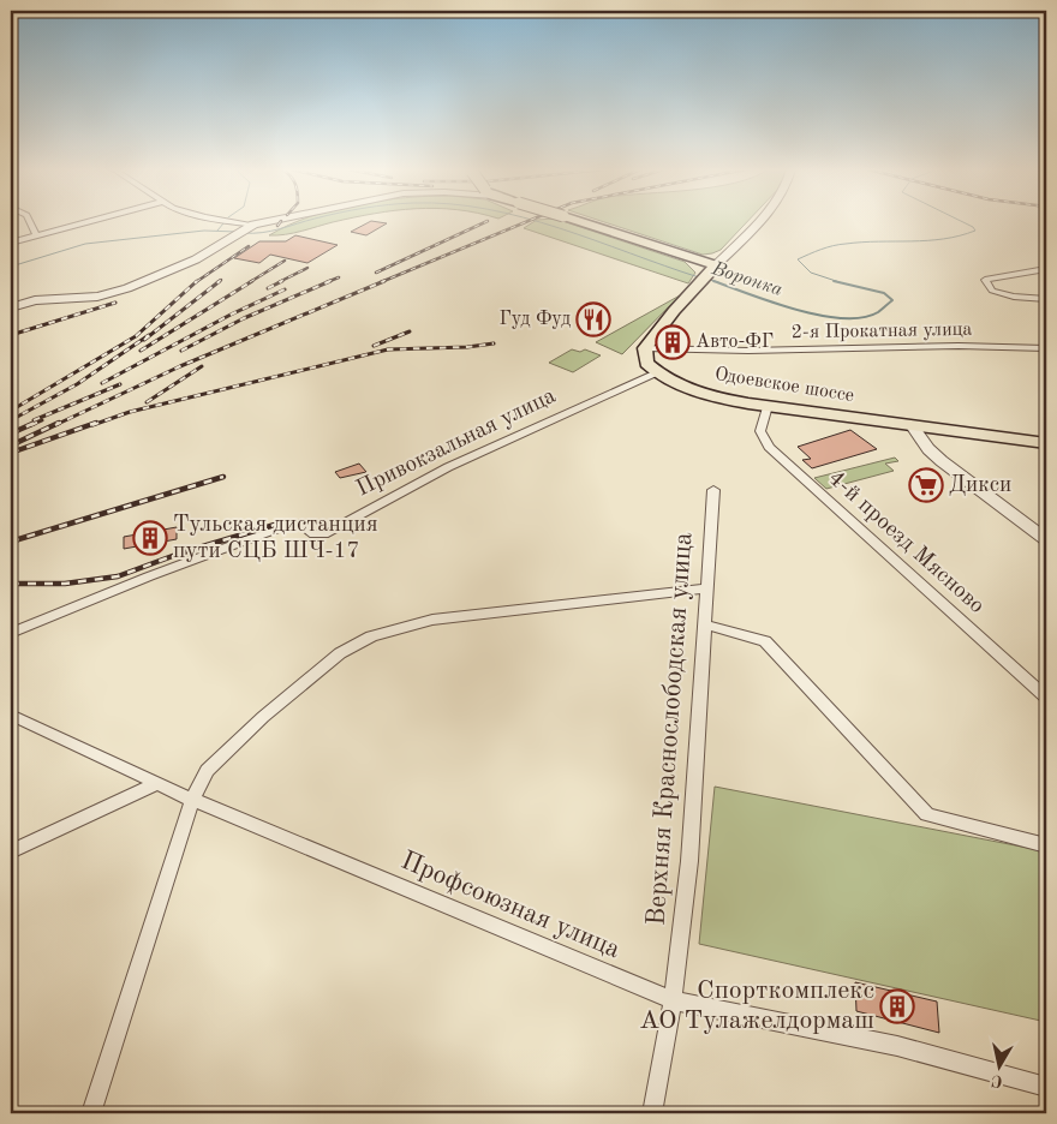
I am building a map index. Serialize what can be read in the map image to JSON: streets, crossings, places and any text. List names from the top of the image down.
{
  "streets": {
    "main road": ["Одоевское шоссе"],
    "street": [
      "2-я Прокатная улица",
      "Привокзальная улица",
      "4-й проезд Мясново",
      "Верхняя Краснослободская улица",
      "Профсоюзная улица"
    ]
  },
  "crossings": [
    ["Одоевское шоссе", "Привокзальная улица"],
    ["Одоевское шоссе", "4-й проезд Мясново"],
    ["Верхняя Краснослободская улица", "Профсоюзная улица"]
  ],
  "water": ["Воронка"],
  "places": {
    "restaurant": ["Гуд Фуд"],
    "building": ["Авто-ФГ", "Тульская дистанция пути СЦБ ШЧ-17", "Спорткомплекс АО Тулажелдормаш"],
    "supermarket": ["Дикси"]
  },
  "north": "bottom"
}
